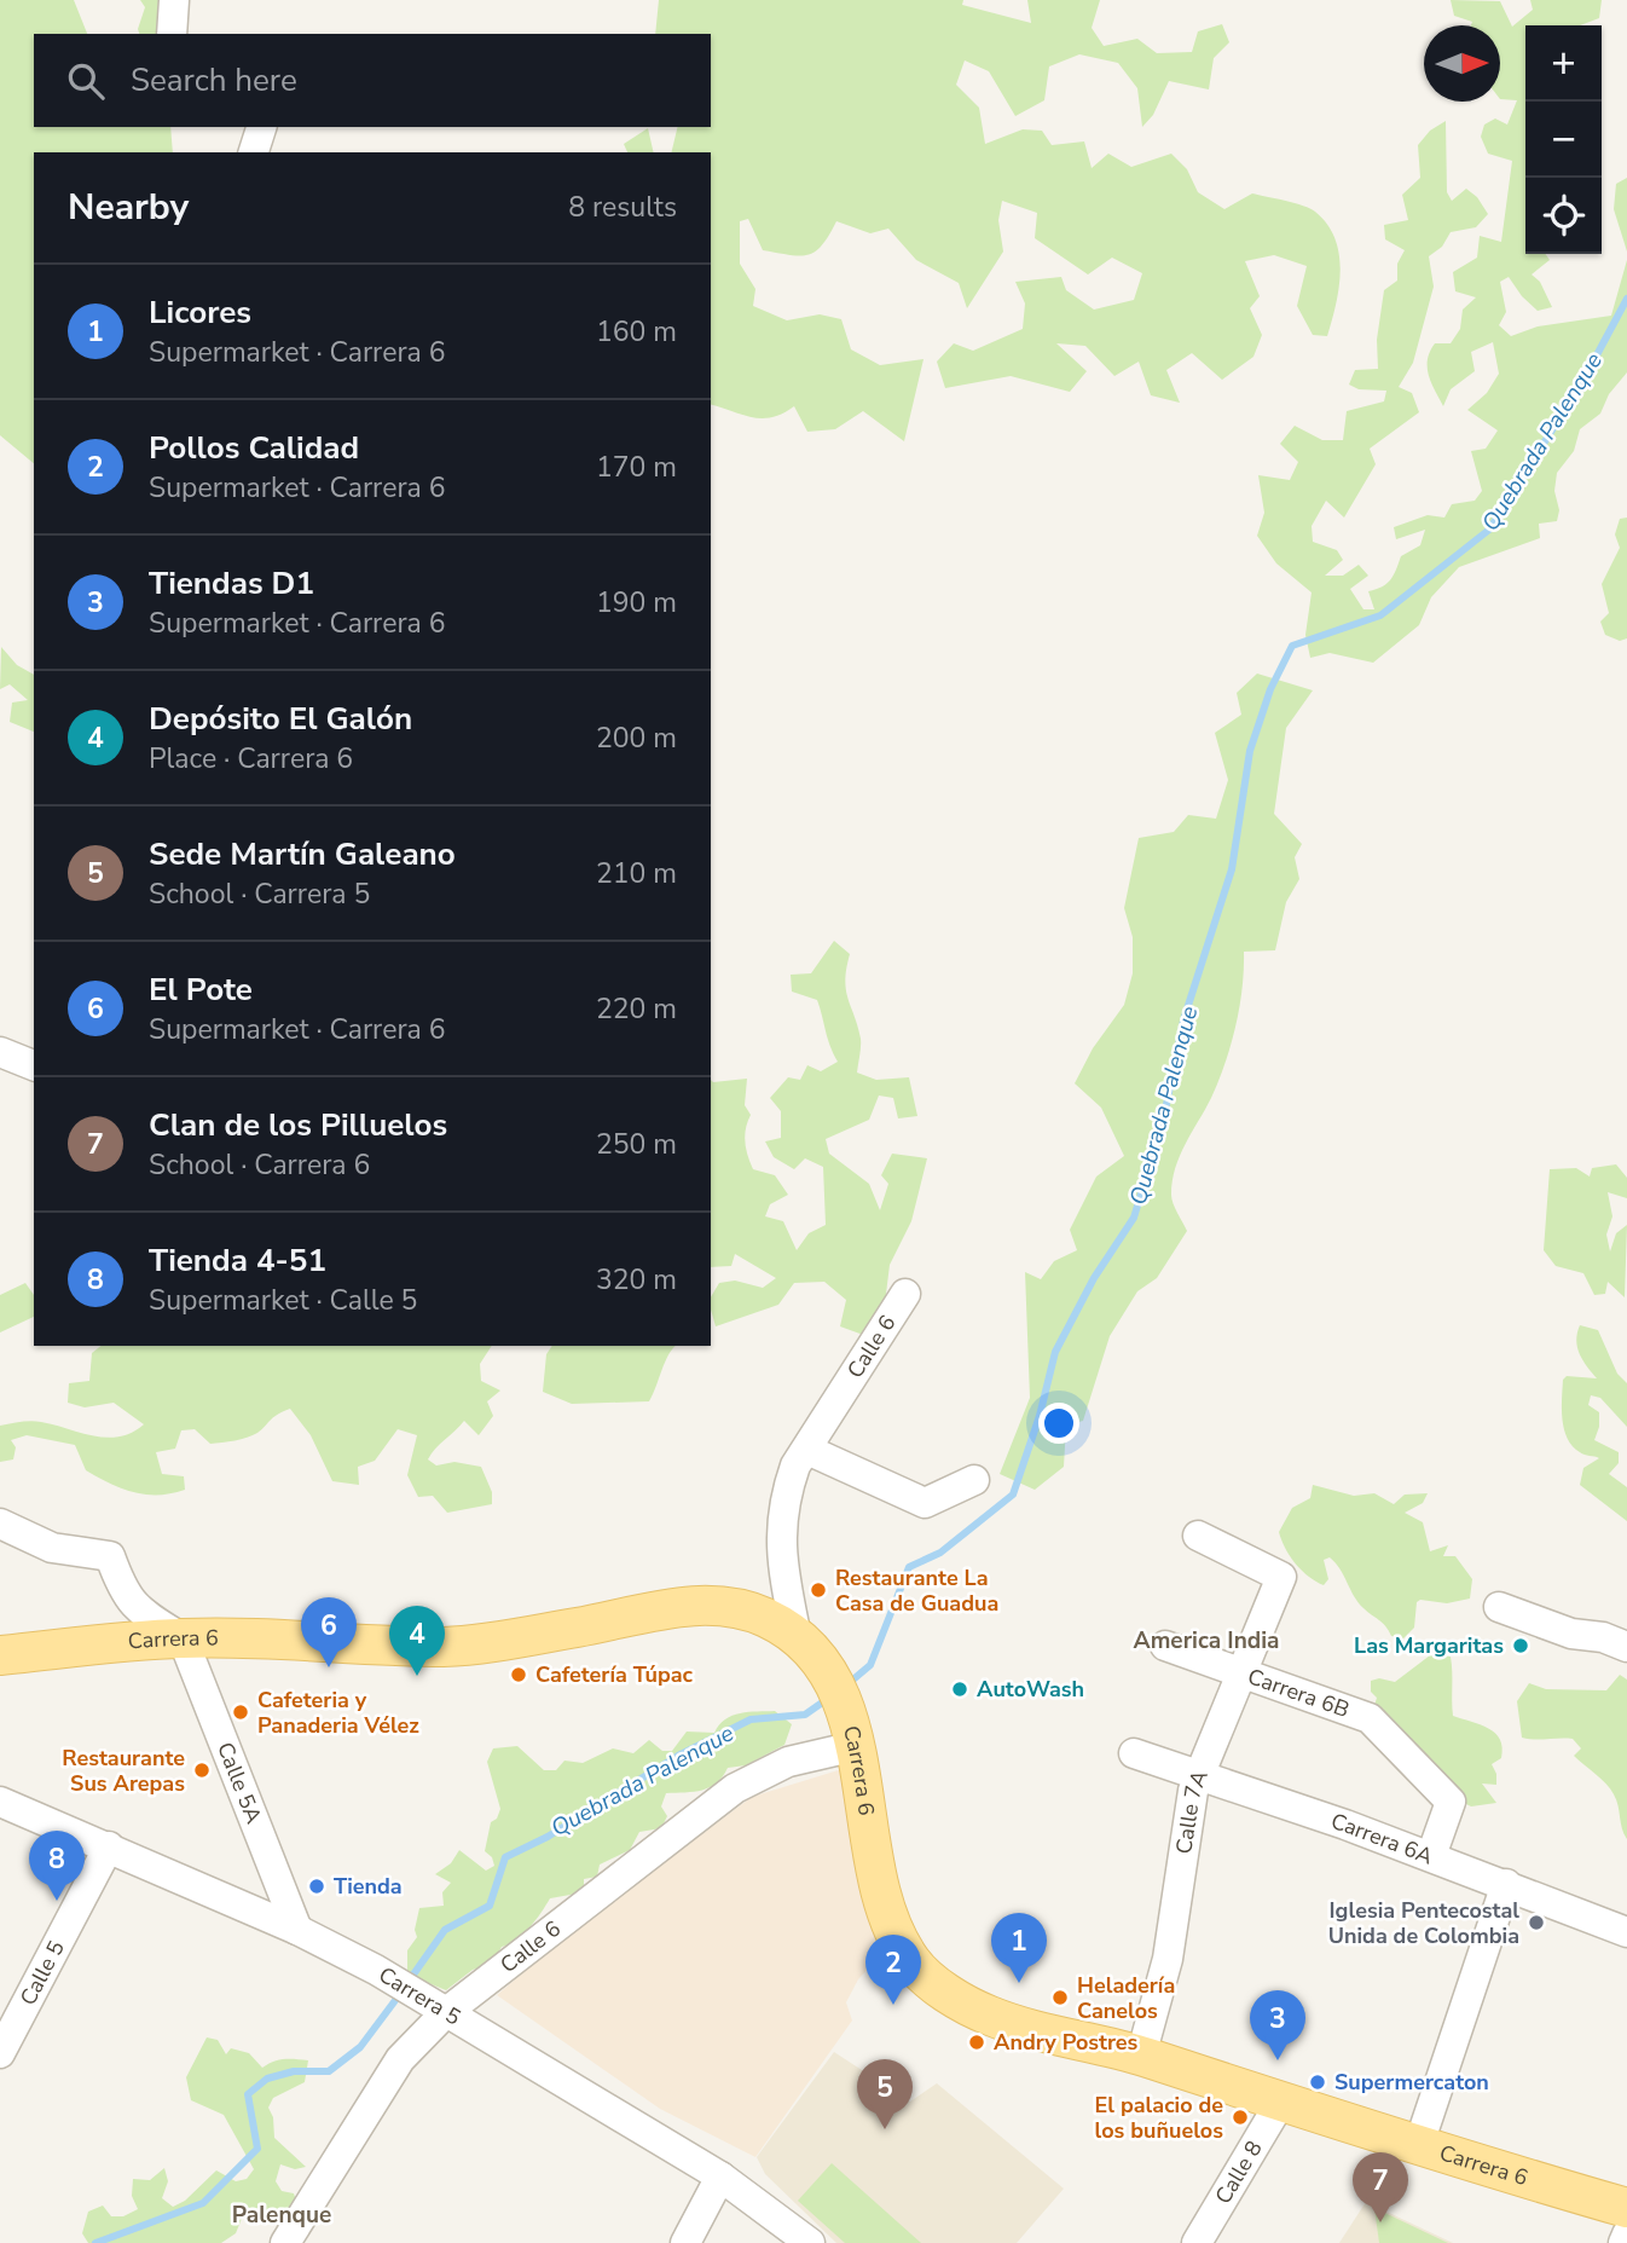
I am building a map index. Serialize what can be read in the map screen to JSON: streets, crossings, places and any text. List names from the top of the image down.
{
  "streets": {
    "main road": ["Carrera 6"],
    "street": [
      "Calle 6",
      "Carrera 6B",
      "Calle 5A",
      "Calle 7A",
      "Carrera 6A",
      "Calle 5",
      "Carrera 5",
      "Calle 8"
    ]
  },
  "crossings": [
    ["Calle 6", "Carrera 6"],
    ["Calle 6", "Carrera 5"],
    ["Carrera 6", "Calle 5A"],
    ["Carrera 6", "Calle 7A"],
    ["Carrera 6", "Calle 8"],
    ["Carrera 6B", "Calle 7A"],
    ["Carrera 6B", "Carrera 6A"],
    ["Calle 5A", "Carrera 5"],
    ["Calle 7A", "Carrera 6A"],
    ["Calle 5", "Carrera 5"]
  ],
  "districts": ["America India", "Palenque"],
  "water": ["Quebrada Palenque"],
  "places": [
    "Restaurante La Casa de Guadua",
    "Las Margaritas",
    "Cafetería Túpac",
    "AutoWash",
    "Cafeteria y Panaderia Vélez",
    "Restaurante Sus Arepas",
    "Tienda",
    "Iglesia Pentecostal Unida de Colombia",
    "Heladería Canelos",
    "Andry Postres",
    "Supermercaton",
    "El palacio de los buñuelos"
  ],
  "north": "right",
  "page": {
    "map_buttons": ["+", "−"],
    "search": "Search here",
    "heading": ["Nearby", "8 results"],
    "list": [
      {
        "mark": "1",
        "name": "Licores",
        "note": "Supermarket · Carrera 6",
        "value": "160 m"
      },
      {
        "mark": "2",
        "name": "Pollos Calidad",
        "note": "Supermarket · Carrera 6",
        "value": "170 m"
      },
      {
        "mark": "3",
        "name": "Tiendas D1",
        "note": "Supermarket · Carrera 6",
        "value": "190 m"
      },
      {
        "mark": "4",
        "name": "Depósito El Galón",
        "note": "Place · Carrera 6",
        "value": "200 m"
      },
      {
        "mark": "5",
        "name": "Sede Martín Galeano",
        "note": "School · Carrera 5",
        "value": "210 m"
      },
      {
        "mark": "6",
        "name": "El Pote",
        "note": "Supermarket · Carrera 6",
        "value": "220 m"
      },
      {
        "mark": "7",
        "name": "Clan de los Pilluelos",
        "note": "School · Carrera 6",
        "value": "250 m"
      },
      {
        "mark": "8",
        "name": "Tienda 4-51",
        "note": "Supermarket · Calle 5",
        "value": "320 m"
      }
    ],
    "pins": [
      "6",
      "4",
      "8",
      "1",
      "2",
      "3",
      "5",
      "7"
    ]
  }
}
